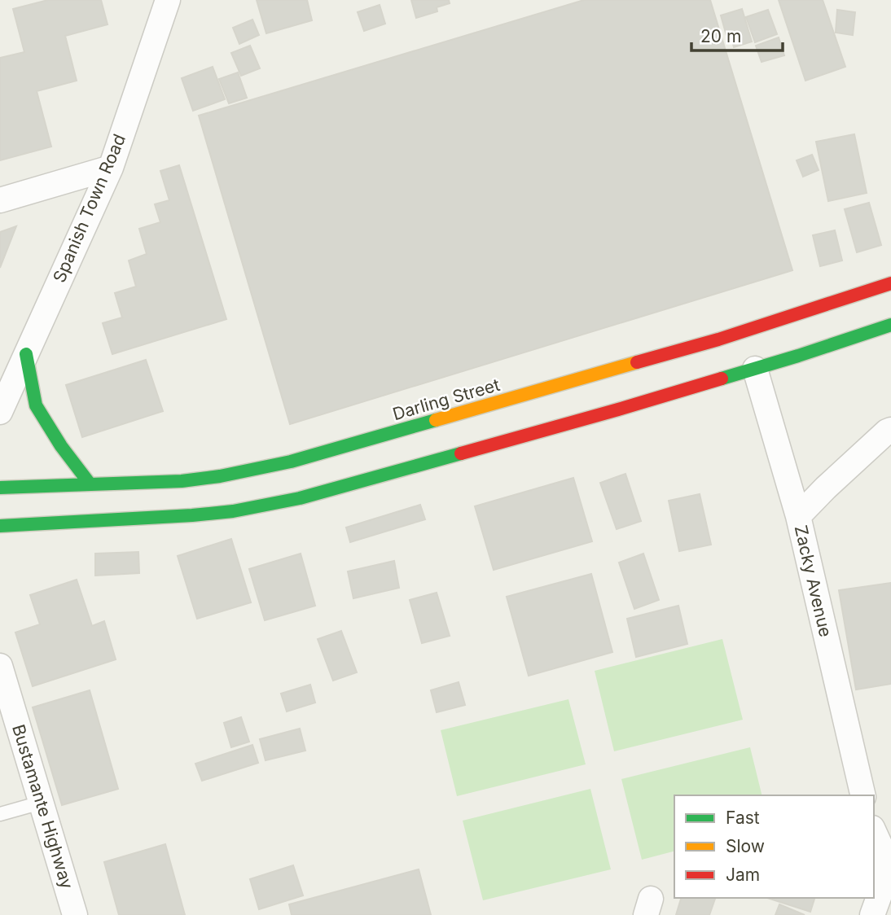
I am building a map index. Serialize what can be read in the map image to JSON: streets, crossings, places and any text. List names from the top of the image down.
{
  "streets": {
    "street": [
      "Spanish Town Road",
      "Darling Street",
      "Zacky Avenue",
      "Bustamante Highway"
    ]
  },
  "legend": ["Fast", "Slow", "Jam"],
  "scale_bar": "20 m"
}
